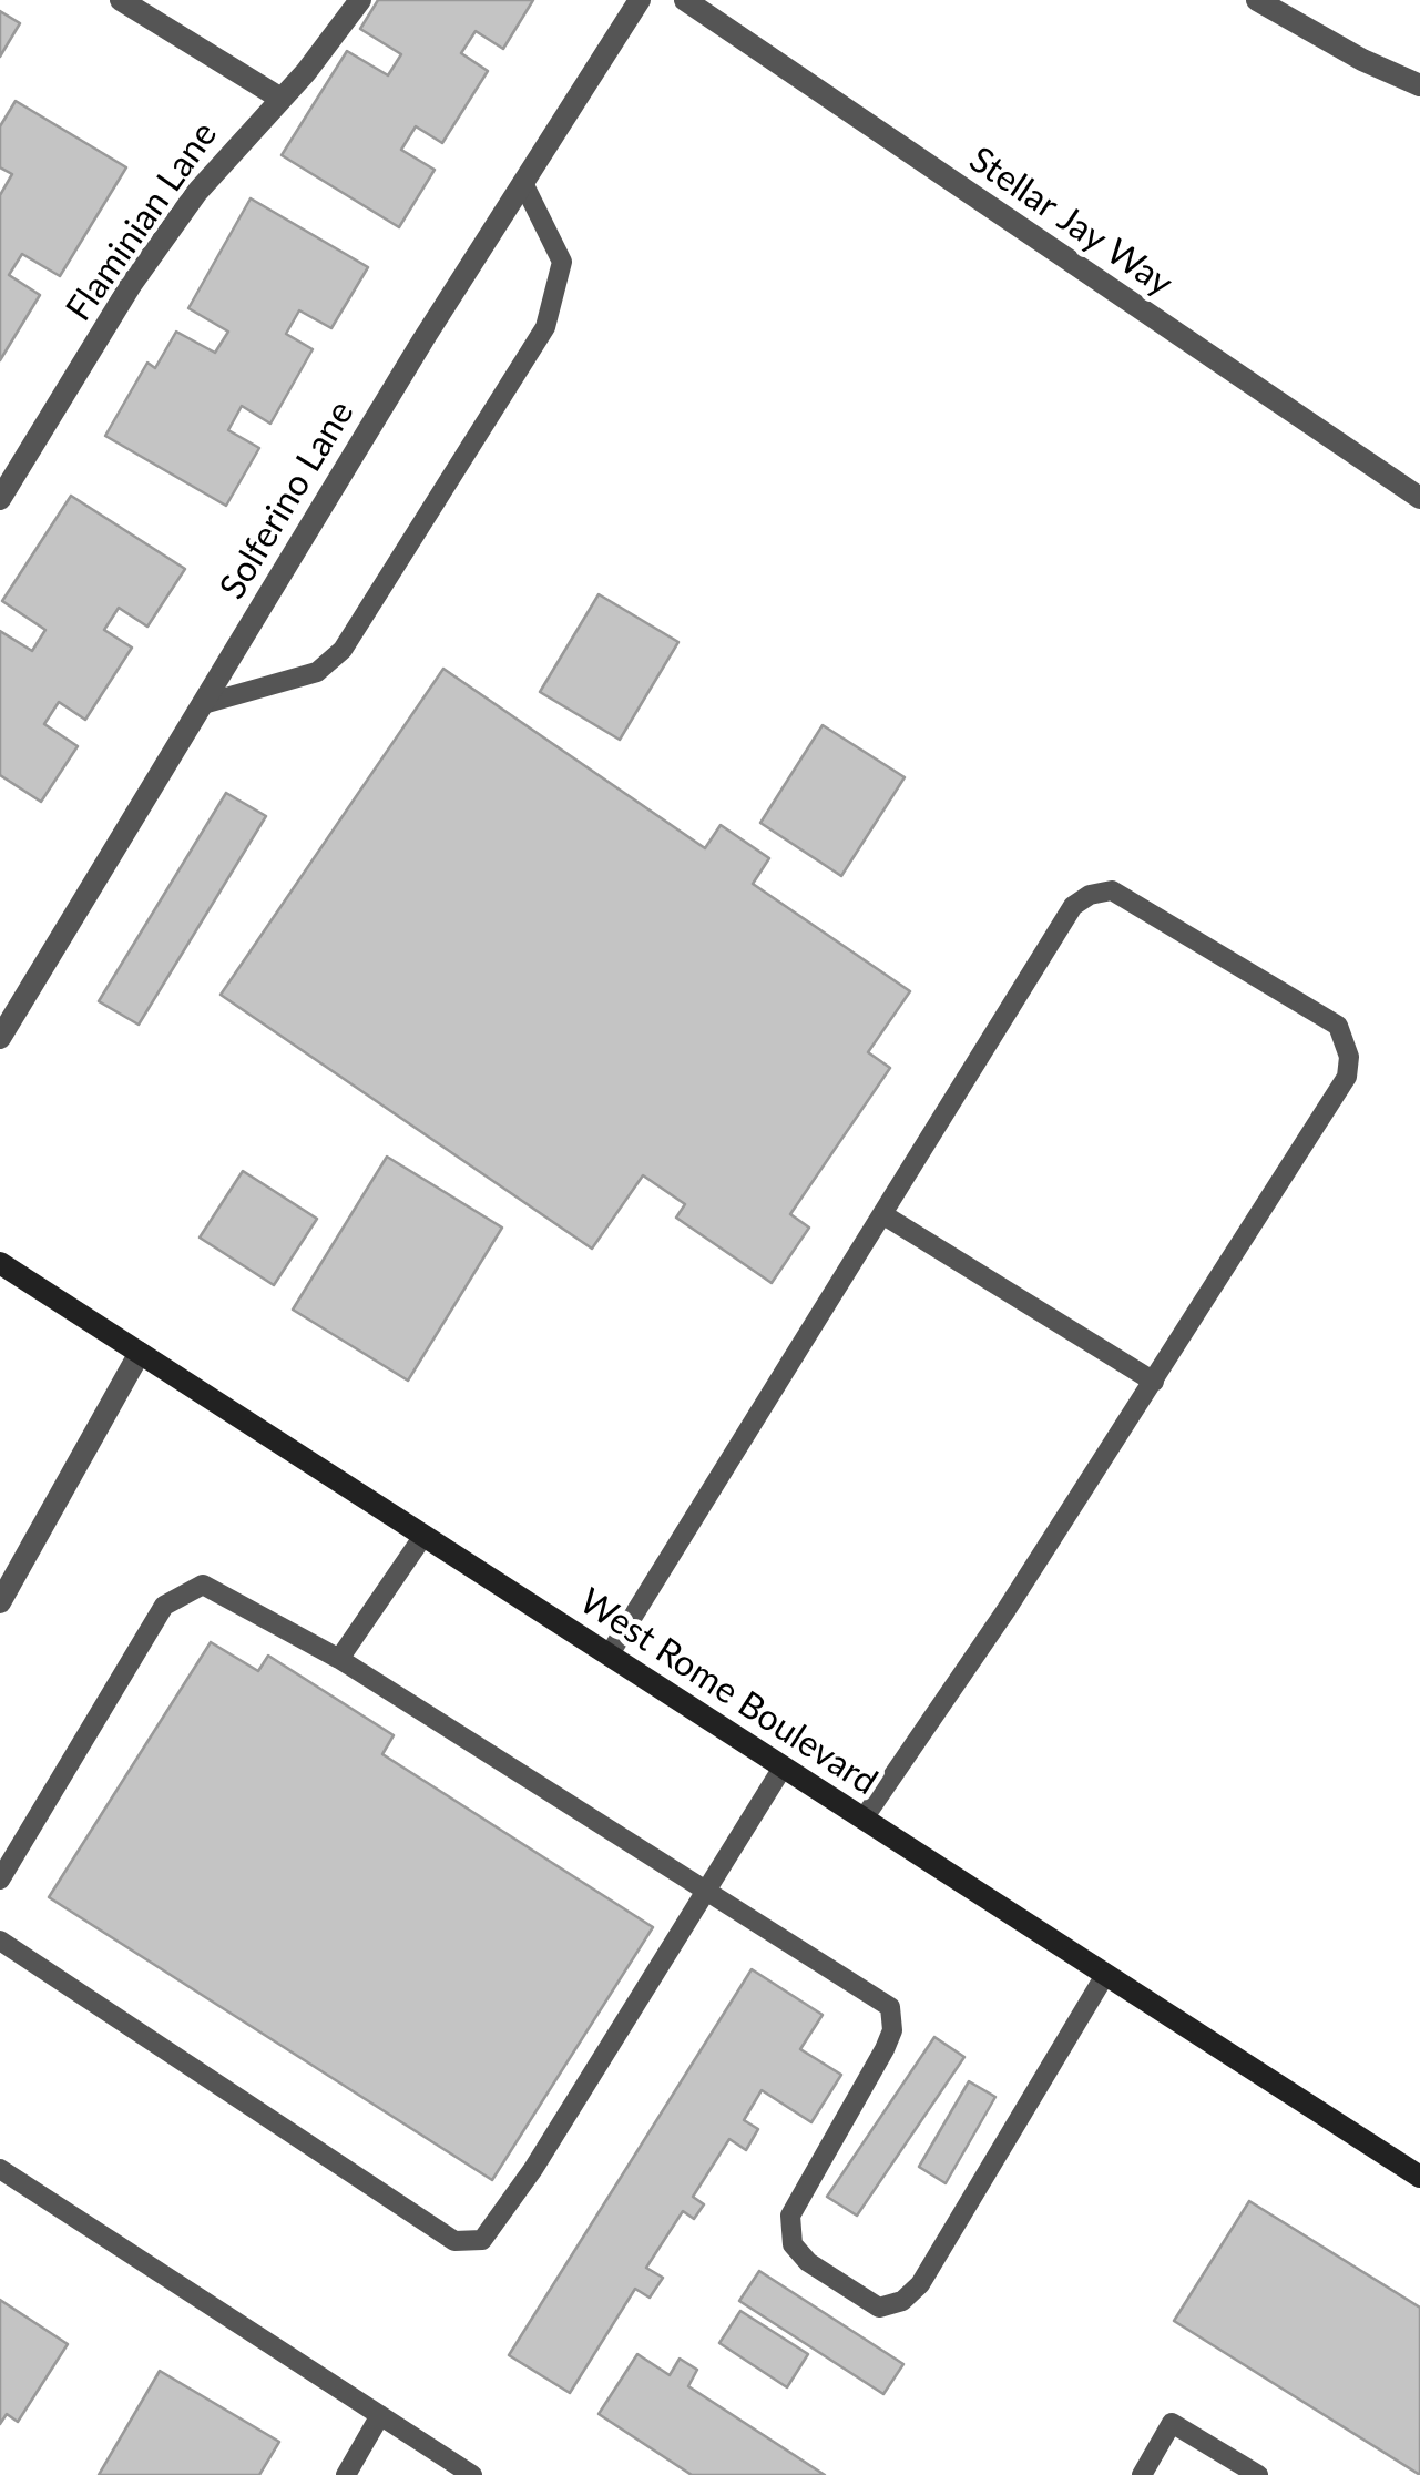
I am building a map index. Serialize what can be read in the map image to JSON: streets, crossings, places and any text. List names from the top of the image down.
{
  "streets": {
    "street": [
      "Flaminian Lane",
      "Stellar Jay Way",
      "Solferino Lane",
      "West Rome Boulevard"
    ]
  }
}
